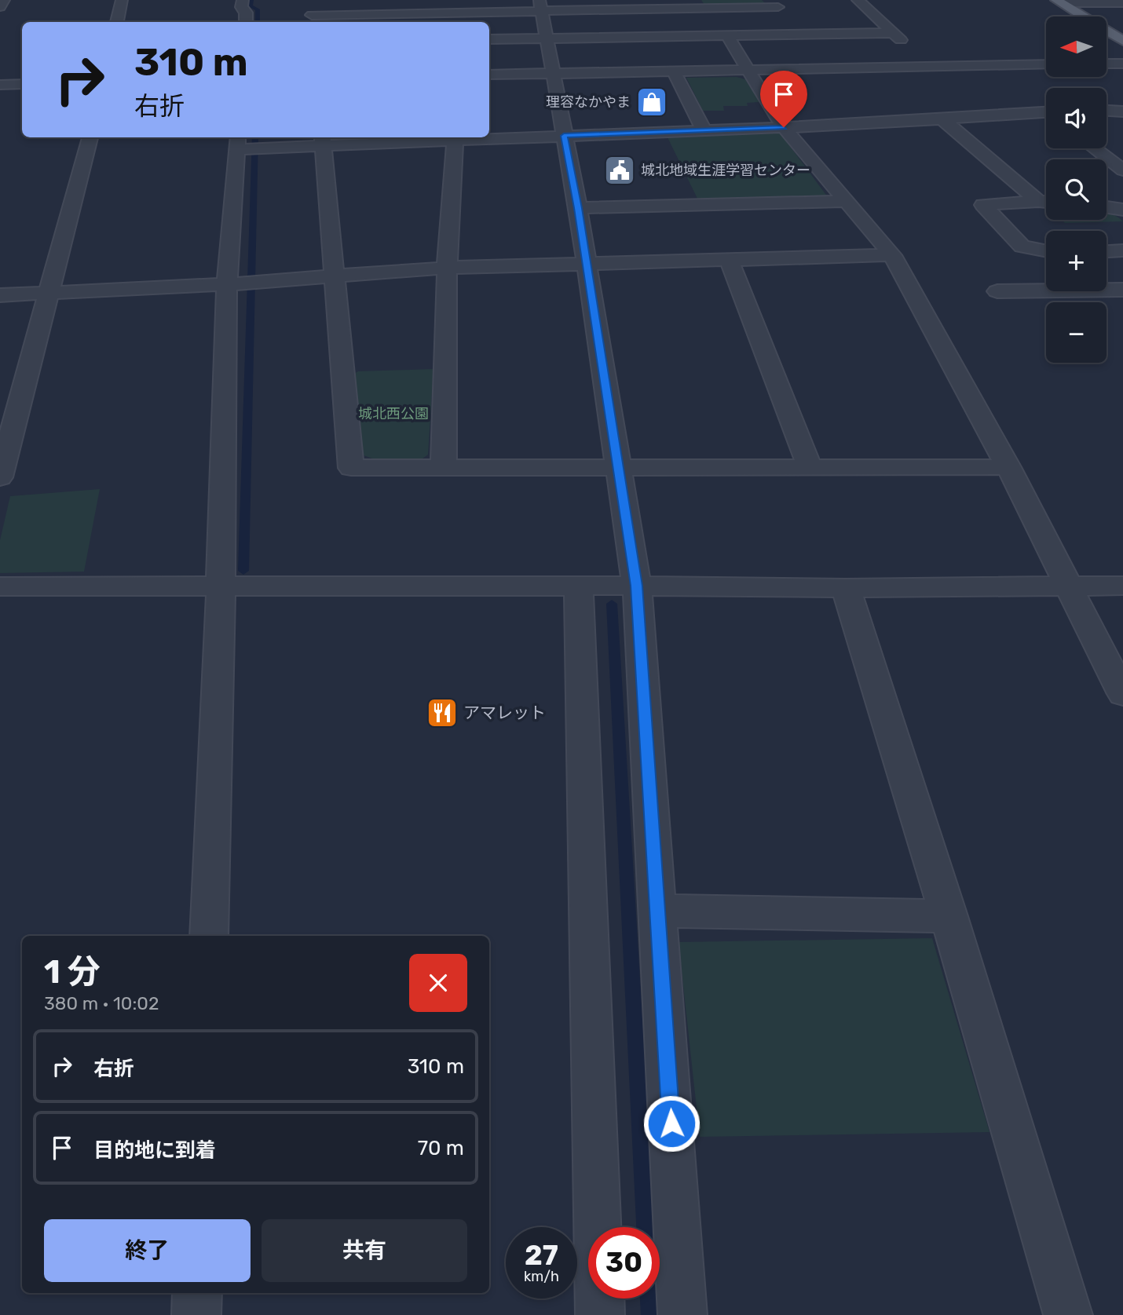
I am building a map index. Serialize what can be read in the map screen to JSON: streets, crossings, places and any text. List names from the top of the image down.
{
  "parks": ["城北西公園"],
  "places": {
    "shop": ["理容なかやま"],
    "public building": ["城北地域生涯学習センター"],
    "restaurant": ["アマレット"]
  },
  "north": "left",
  "page": {
    "map_buttons": ["+", "−"],
    "turn": ["310 m", "右折"],
    "heading": ["1 分", "380 m · 10:02"],
    "list": [
      {
        "name": "右折",
        "value": "310 m"
      },
      {
        "name": "目的地に到着",
        "value": "70 m"
      }
    ],
    "buttons": ["終了", "共有"],
    "speed": "27 km/h",
    "limit": "30"
  }
}
